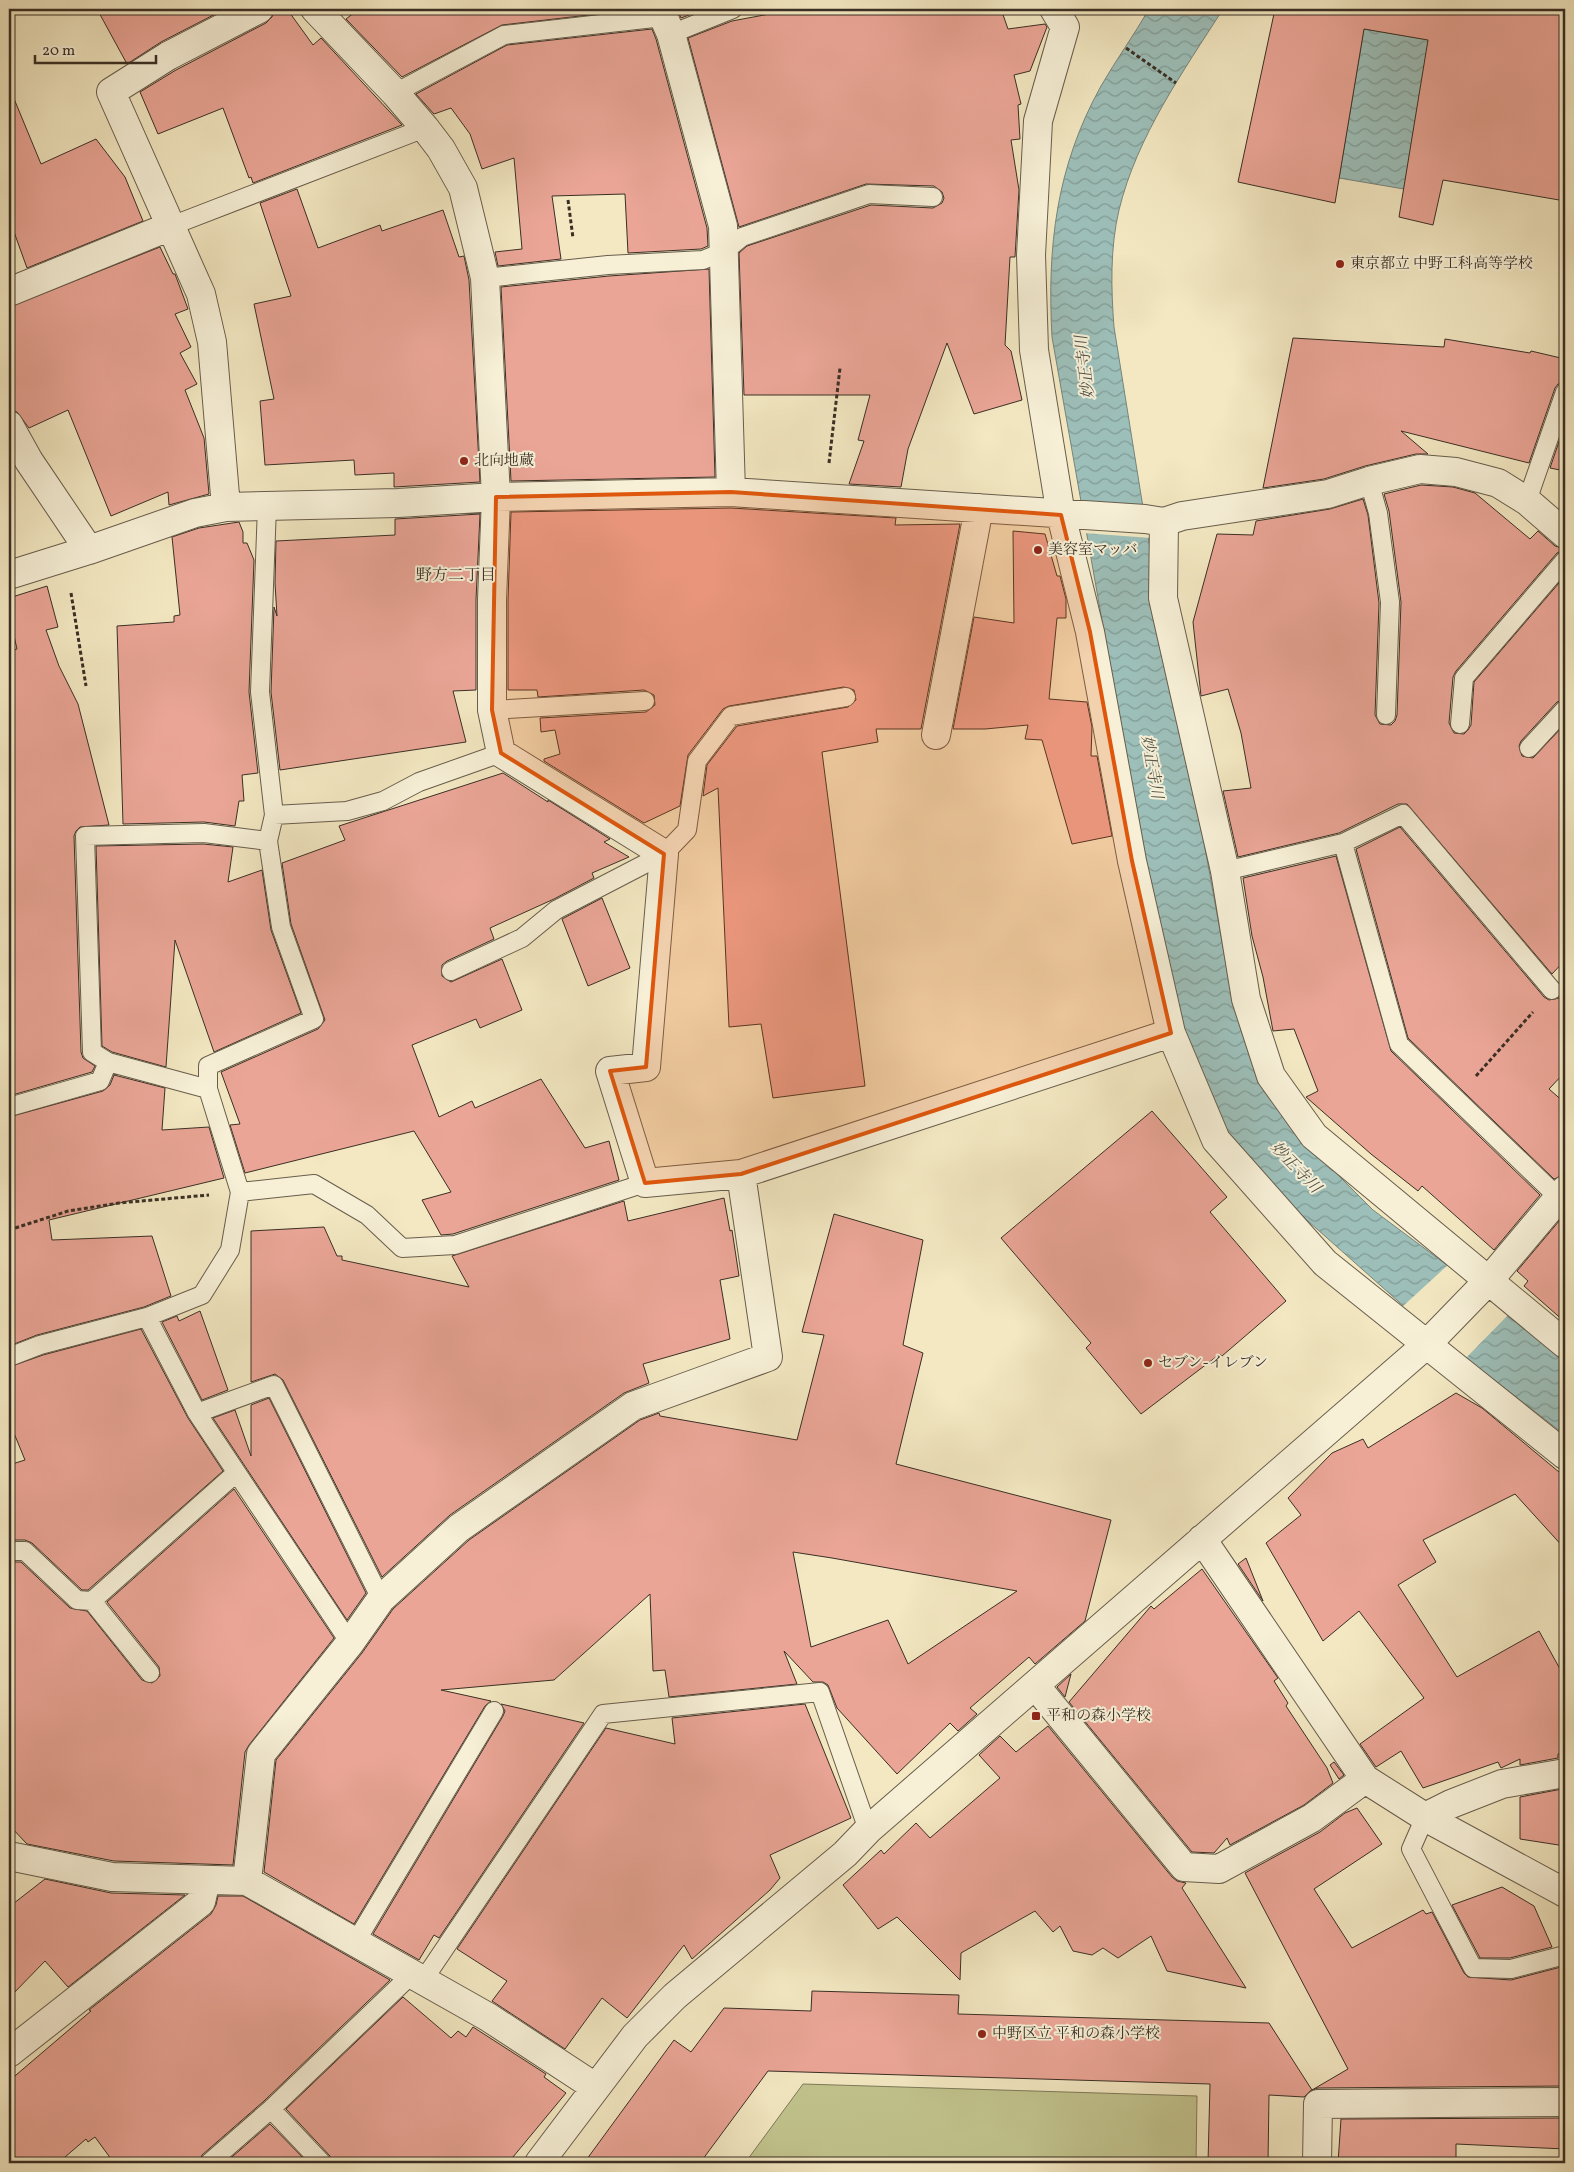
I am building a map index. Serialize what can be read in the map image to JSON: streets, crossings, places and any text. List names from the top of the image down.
{
  "districts": ["野方二丁目"],
  "water": ["妙正寺川"],
  "places": {
    "other": [
      "東京都立 中野工科高等学校",
      "北向地蔵",
      "美容室マッバ",
      "セブン-イレブン",
      "中野区立 平和の森小学校"
    ],
    "transit": ["平和の森小学校"]
  },
  "scale_bar": "20 m"
}
